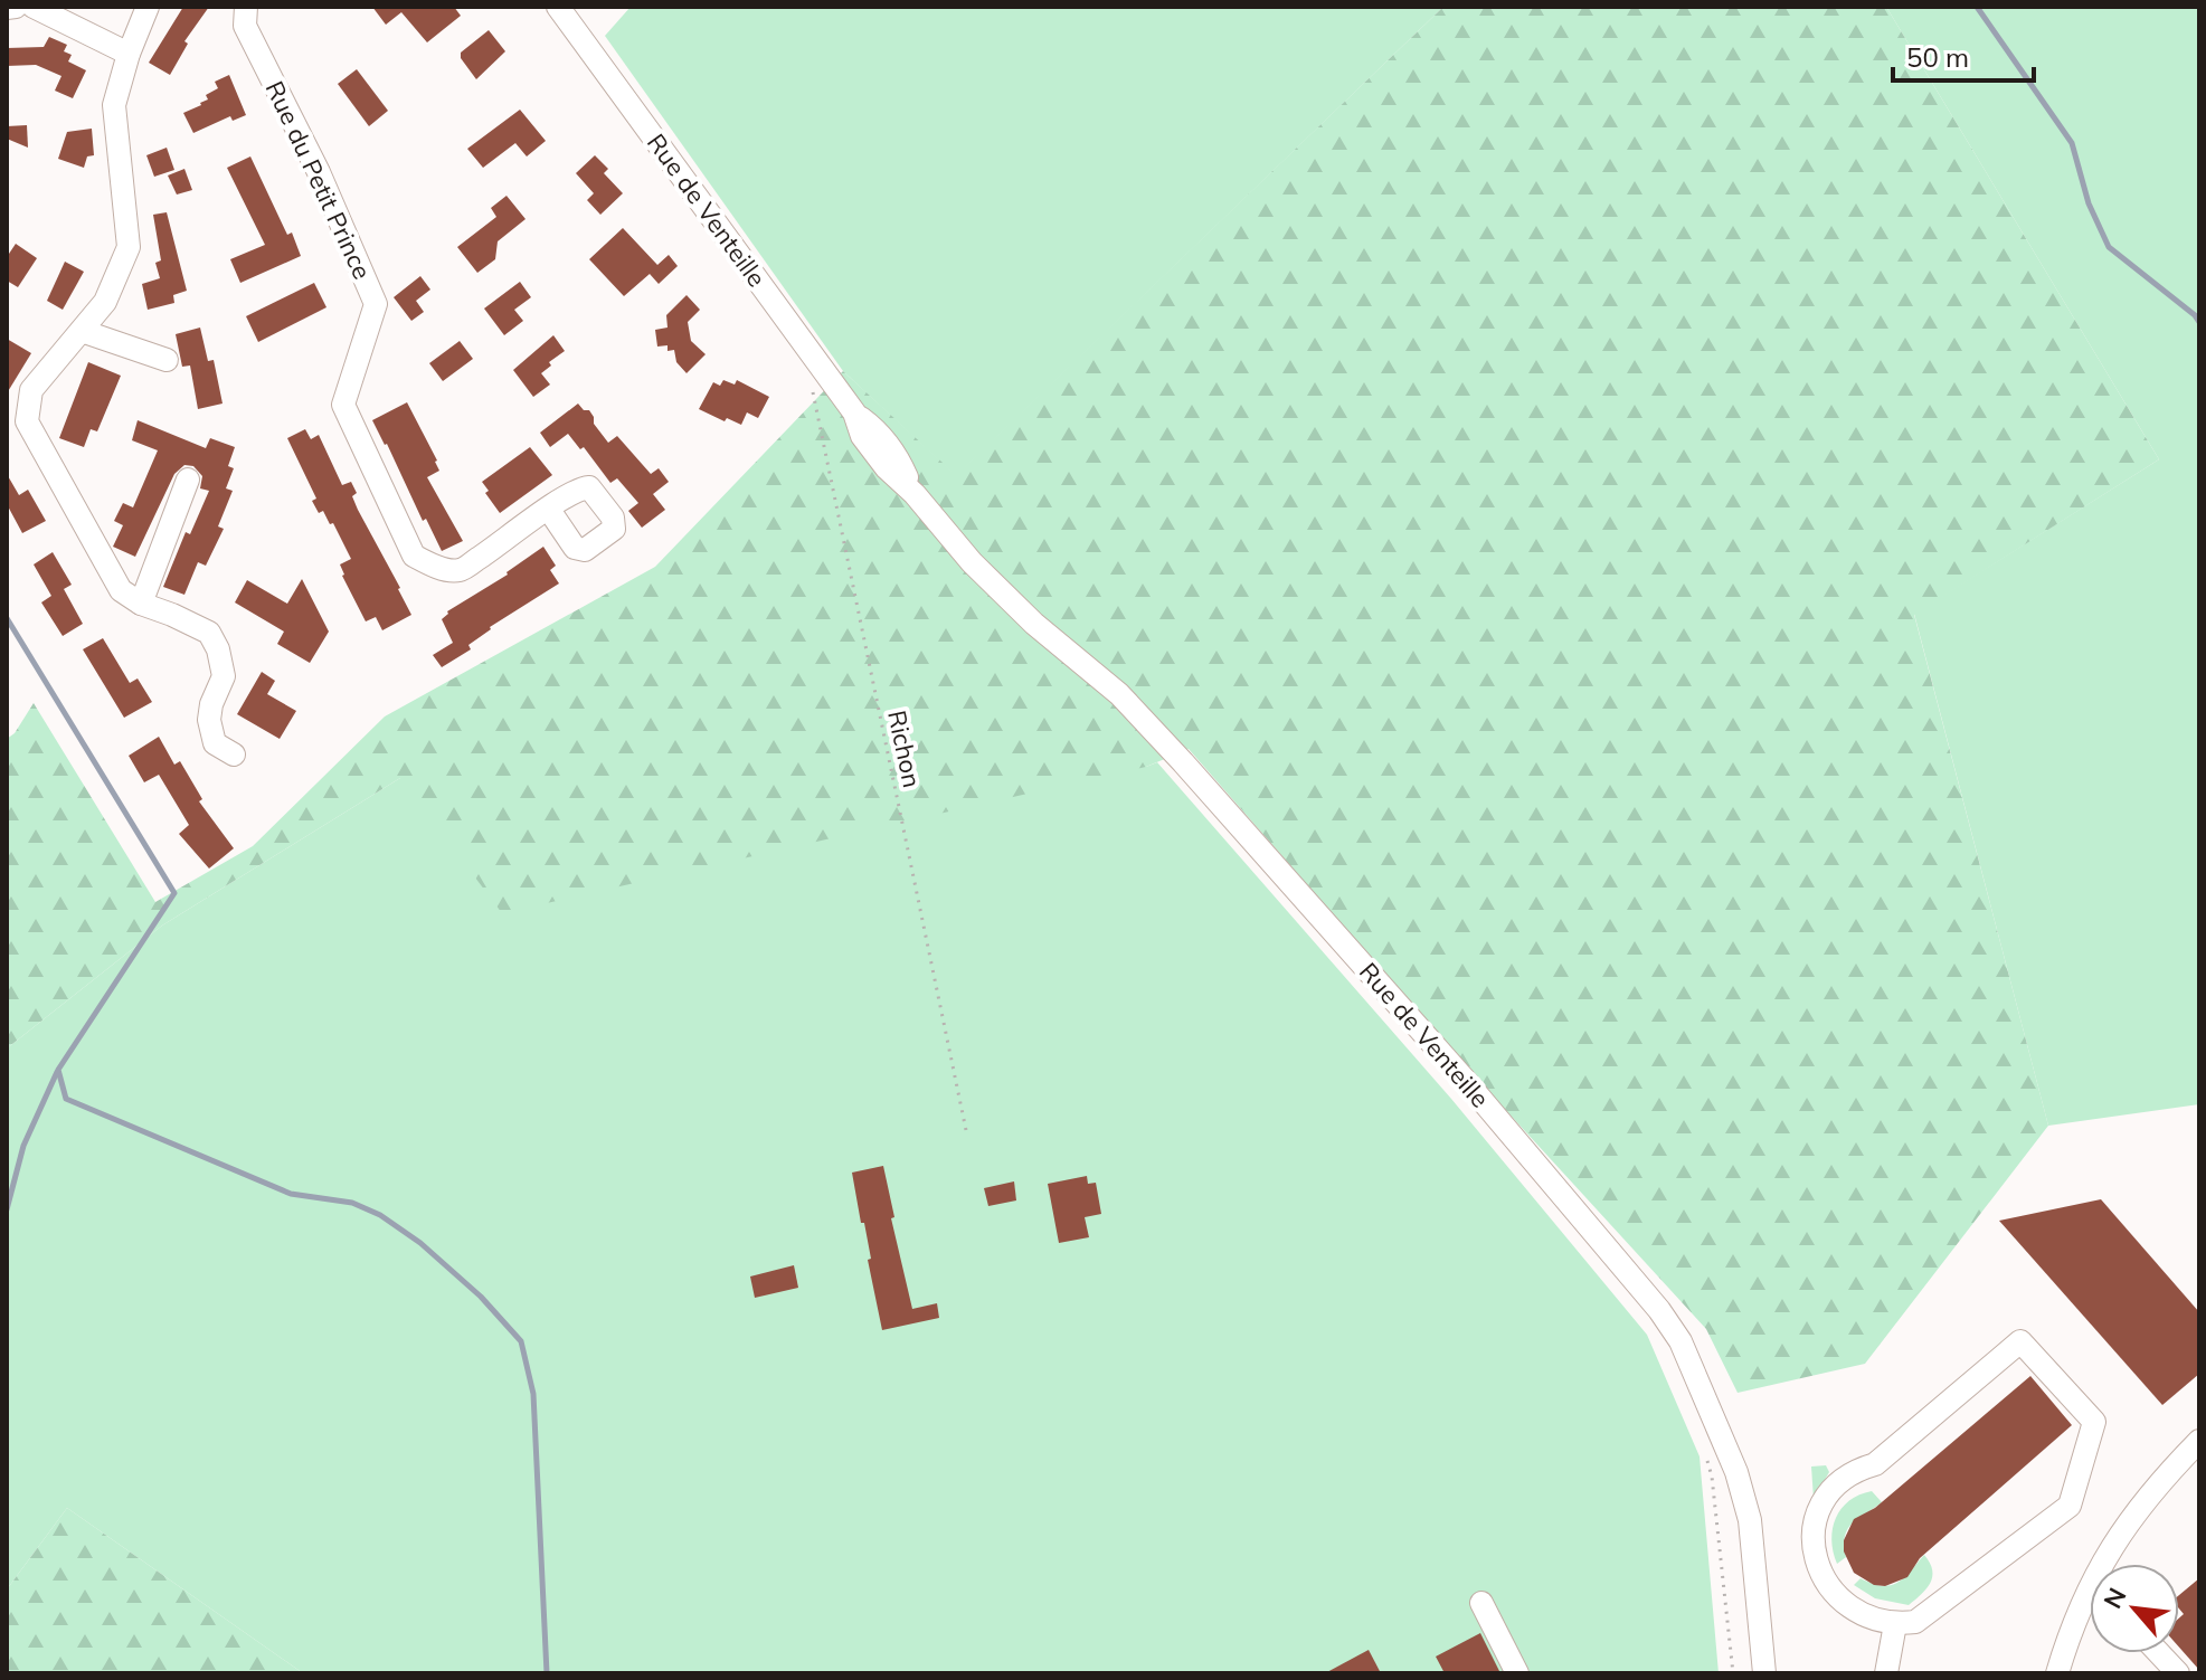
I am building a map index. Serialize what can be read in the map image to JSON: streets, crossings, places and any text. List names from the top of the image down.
{
  "streets": {
    "street": ["Rue du Petit Prince", "Rue de Venteille"],
    "path": ["Richon"]
  },
  "crossings": [
    ["Rue de Venteille", "Richon"]
  ],
  "scale_bar": "50 m",
  "north": "top left"
}
